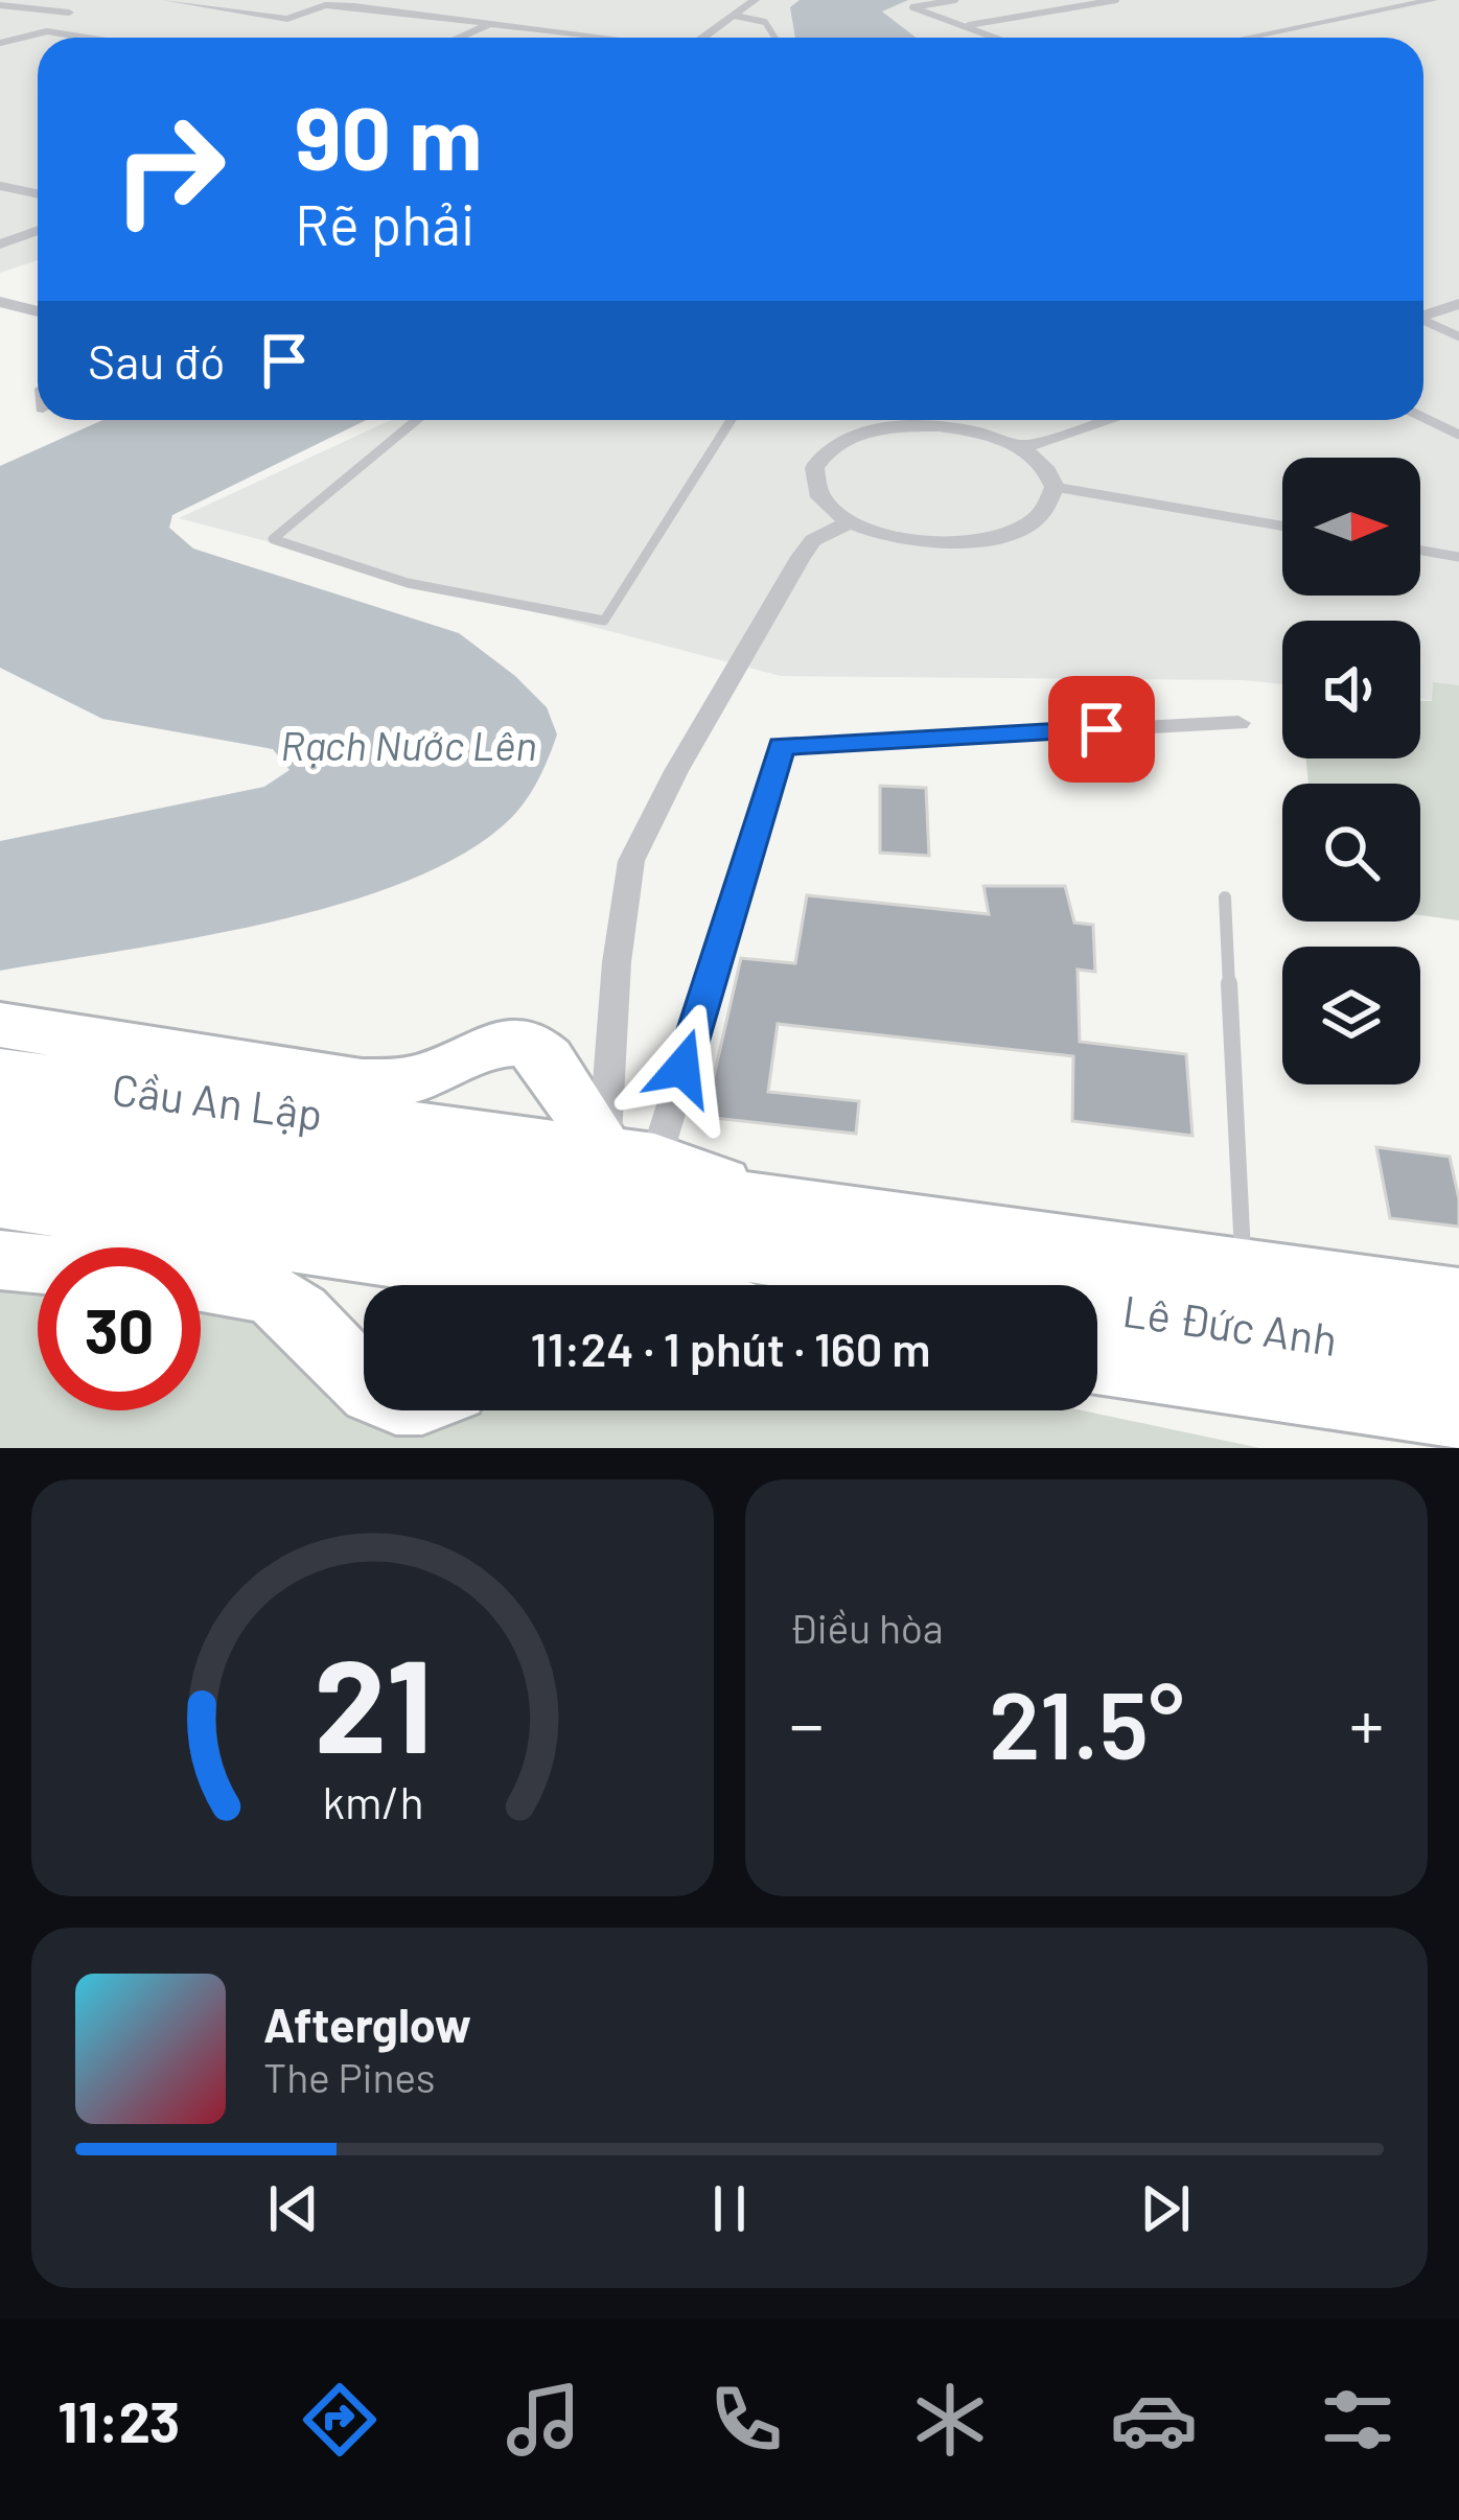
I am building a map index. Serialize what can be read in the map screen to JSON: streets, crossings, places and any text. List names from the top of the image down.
{
  "streets": {
    "highway": ["Cầu An Lập", "Lê Đức Anh"]
  },
  "crossings": [
    ["Cầu An Lập", "Lê Đức Anh"]
  ],
  "water": ["Rạch Nước Lên"],
  "north": "right",
  "page": {
    "turn": ["90 m", "Rẽ phải"],
    "then": "Sau đó",
    "limit": "30",
    "trip": "11:24 · 1 phút · 160 m",
    "tile": "Điều hòa",
    "heat": ["−", "21.5°", "+"],
    "song": ["Afterglow", "The Pines"],
    "tabs": "11:23",
    "gauge": ["21", "km/h"]
  }
}
